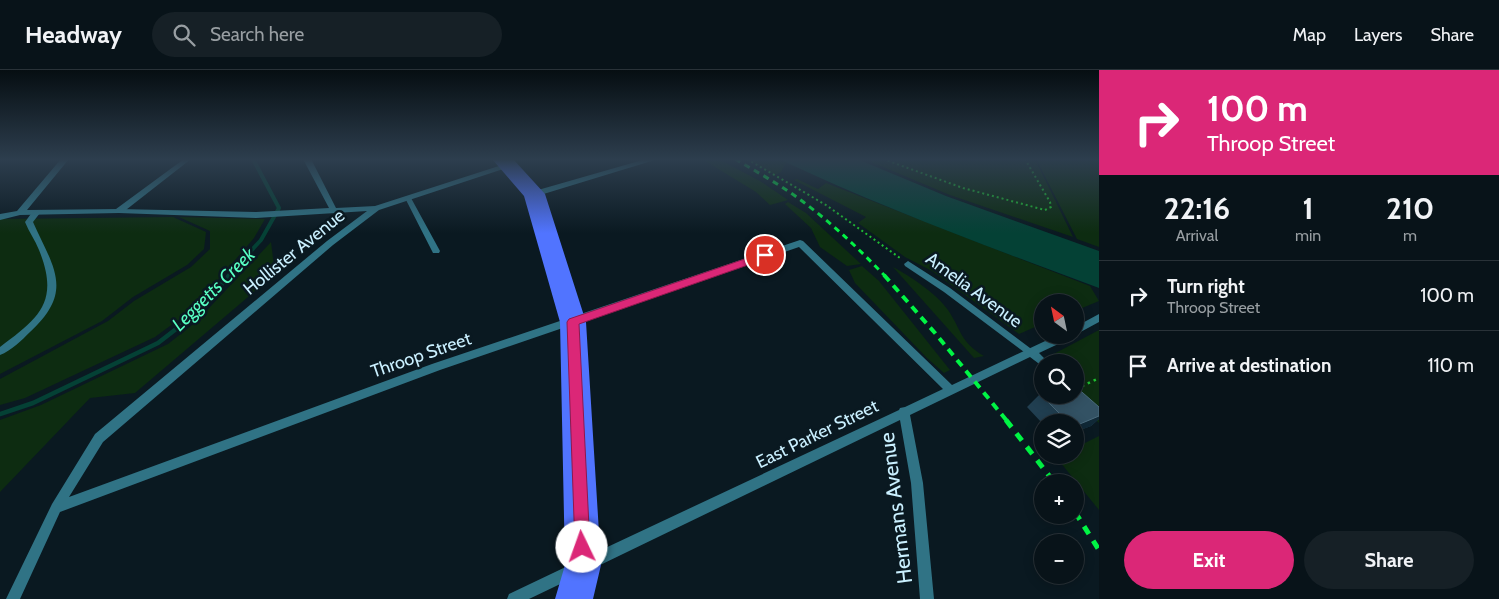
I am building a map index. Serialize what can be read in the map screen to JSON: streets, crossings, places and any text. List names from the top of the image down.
{
  "streets": {
    "street": [
      "Hollister Avenue",
      "Amelia Avenue",
      "Throop Street",
      "East Parker Street",
      "Hermans Avenue"
    ]
  },
  "crossings": [
    ["Hollister Avenue", "Throop Street"],
    ["Amelia Avenue", "East Parker Street"],
    ["Throop Street", "East Parker Street"],
    ["East Parker Street", "Hermans Avenue"]
  ],
  "water": ["Leggetts Creek"],
  "north": "top left",
  "page": {
    "header": "Headway",
    "search": "Search here",
    "nav": ["Map", "Layers", "Share"],
    "turn": ["100 m", "Throop Street"],
    "eta": [
      "22:16",
      "Arrival",
      "1",
      "min",
      "210",
      "m"
    ],
    "list": [
      {
        "name": "Turn right",
        "note": "Throop Street",
        "value": "100 m"
      },
      {
        "name": "Arrive at destination",
        "value": "110 m"
      }
    ],
    "map_buttons": ["+", "−"],
    "buttons": ["Exit", "Share"]
  }
}
